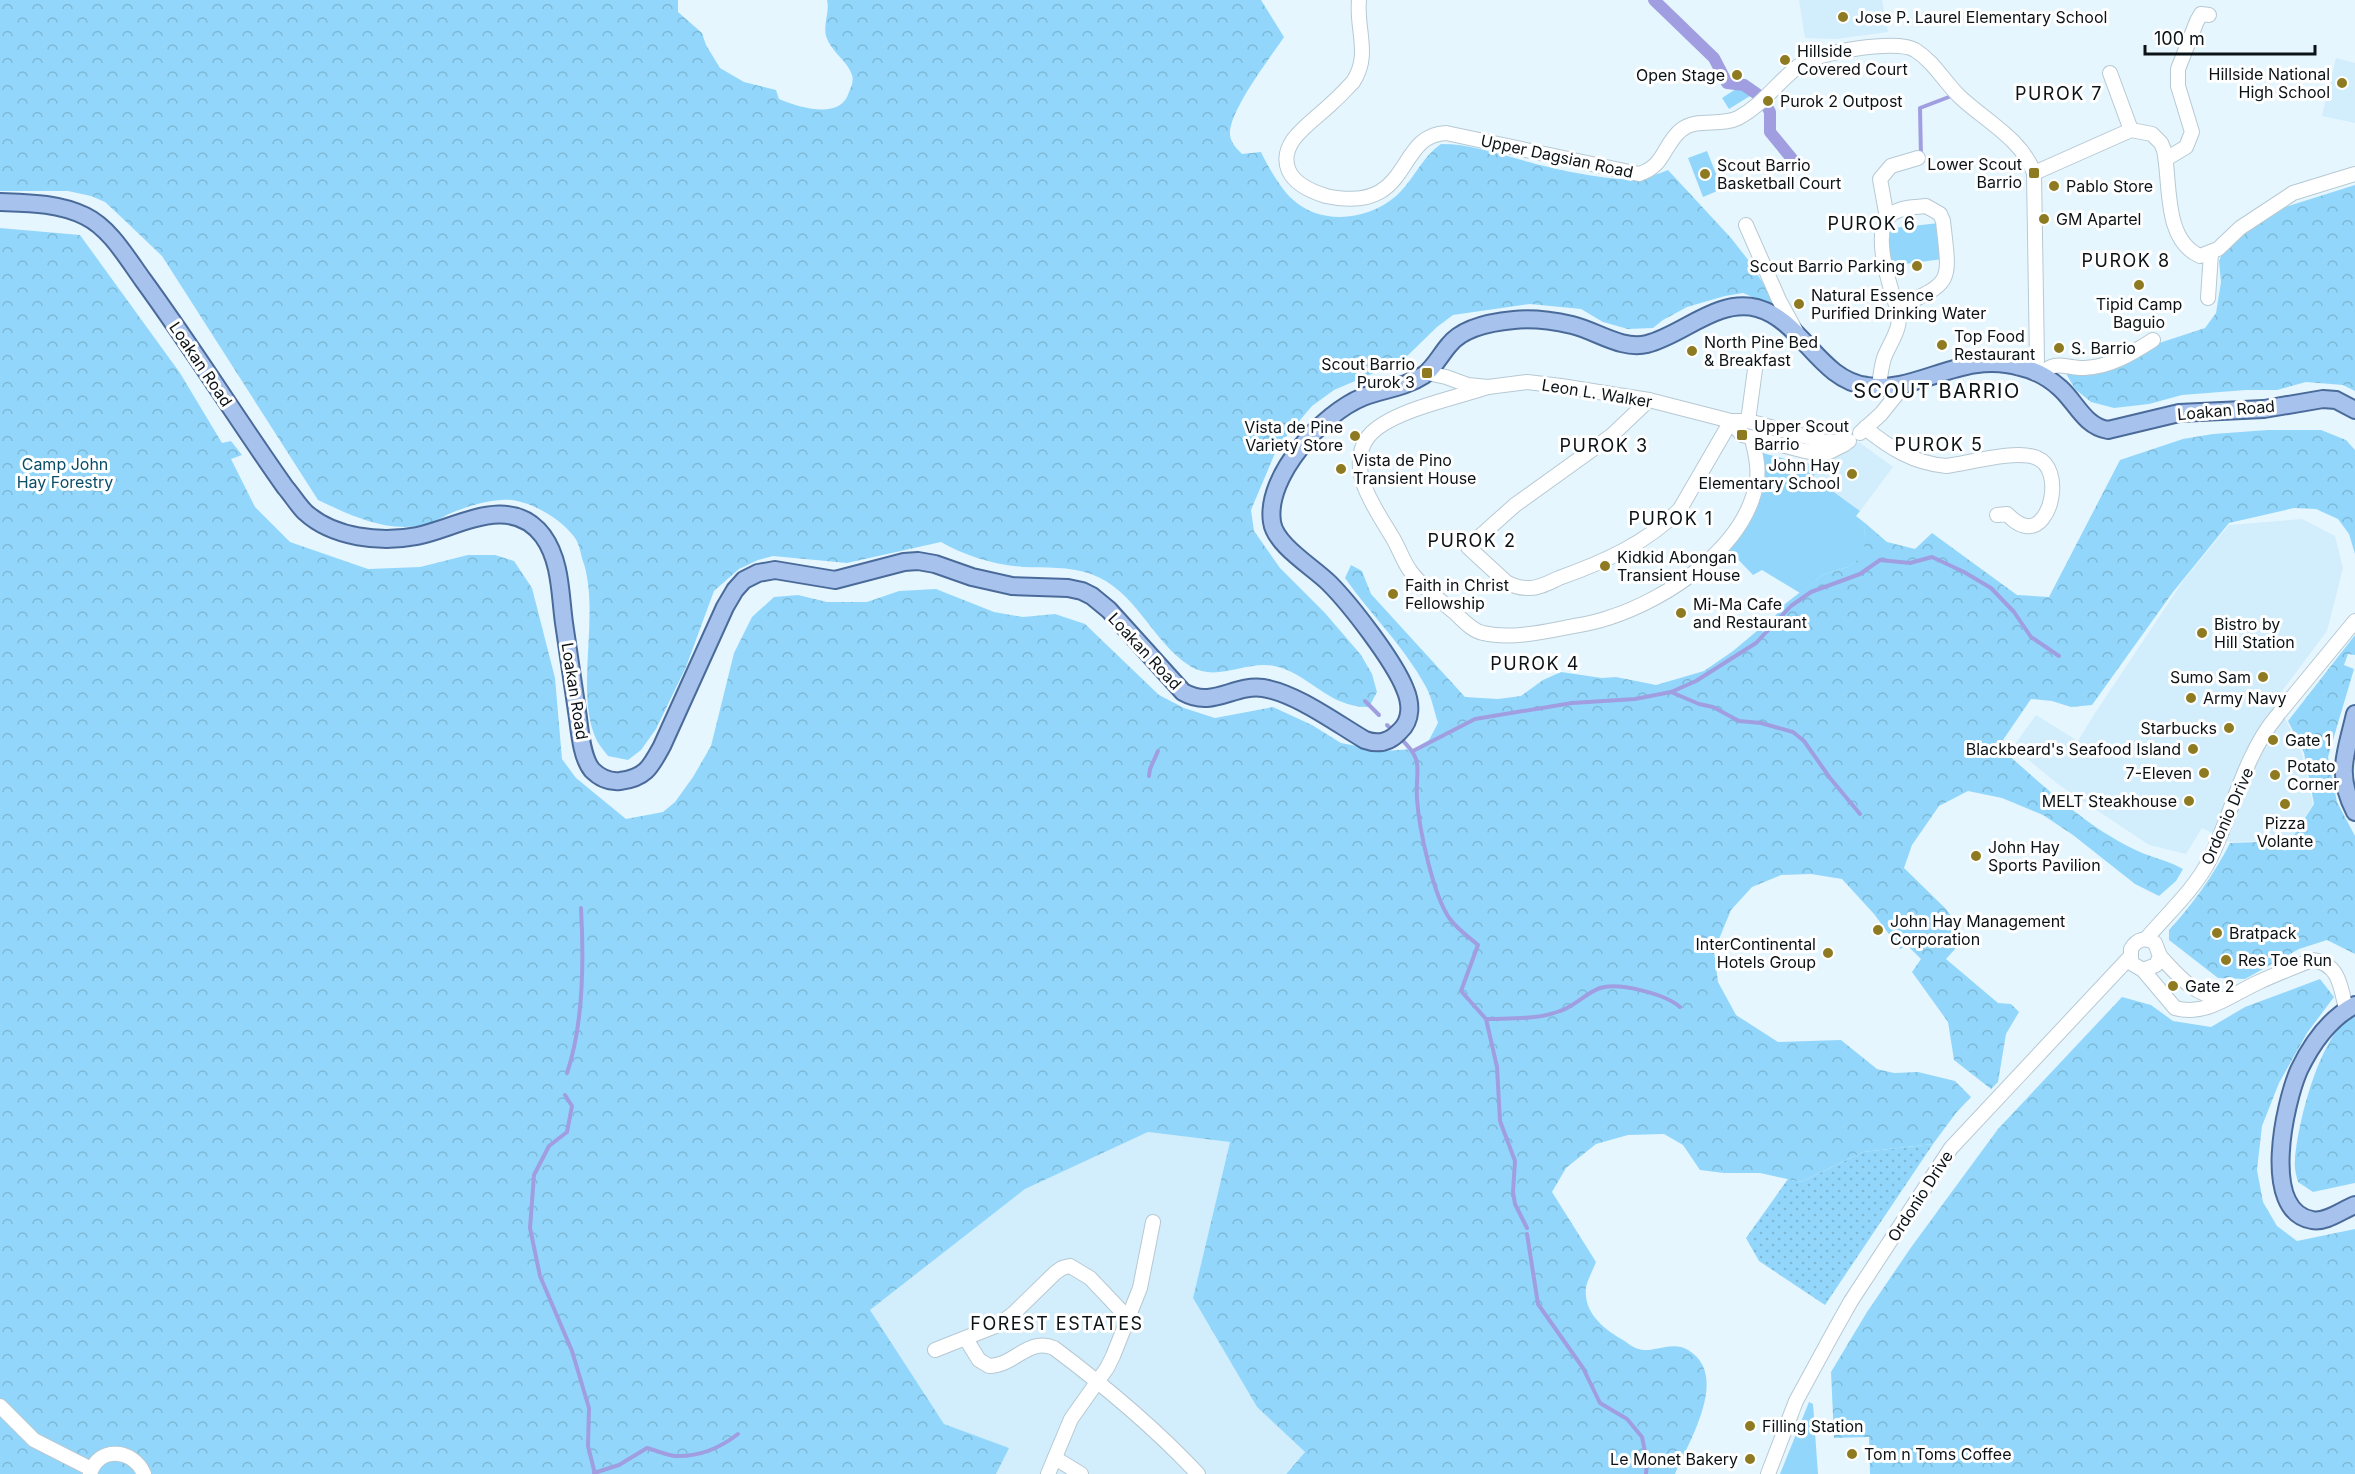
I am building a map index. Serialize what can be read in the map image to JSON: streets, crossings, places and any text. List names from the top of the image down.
{
  "streets": {
    "main road": ["Loakan Road"],
    "street": ["Upper Dagsian Road", "Leon L. Walker", "Ordonio Drive"]
  },
  "crossings": [
    ["Loakan Road", "Leon L. Walker"]
  ],
  "districts": [
    "PUROK 7",
    "PUROK 6",
    "PUROK 8",
    "SCOUT BARRIO",
    "PUROK 5",
    "PUROK 3",
    "PUROK 1",
    "PUROK 2",
    "PUROK 4",
    "FOREST ESTATES"
  ],
  "parks": ["Camp John Hay Forestry"],
  "places": {
    "other": [
      "Jose P. Laurel Elementary School",
      "Hillside Covered Court",
      "Open Stage",
      "Hillside National High School",
      "Purok 2 Outpost",
      "Scout Barrio Basketball Court",
      "Pablo Store",
      "GM Apartel",
      "Scout Barrio Parking",
      "Tipid Camp Baguio",
      "Natural Essence Purified Drinking Water",
      "Top Food Restaurant",
      "S. Barrio",
      "North Pine Bed & Breakfast",
      "Vista de Pine Variety Store",
      "Vista de Pino Transient House",
      "John Hay Elementary School",
      "Kidkid Abongan Transient House",
      "Faith in Christ Fellowship",
      "Mi-Ma Cafe and Restaurant",
      "Bistro by Hill Station",
      "Sumo Sam",
      "Army Navy",
      "Starbucks",
      "Gate 1",
      "Blackbeard's Seafood Island",
      "7-Eleven",
      "Potato Corner",
      "MELT Steakhouse",
      "Pizza Volante",
      "John Hay Sports Pavilion",
      "John Hay Management Corporation",
      "Bratpack",
      "InterContinental Hotels Group",
      "Res Toe Run",
      "Gate 2",
      "Filling Station",
      "Tom n Toms Coffee",
      "Le Monet Bakery"
    ],
    "transit": ["Lower Scout Barrio", "Scout Barrio Purok 3", "Upper Scout Barrio"]
  },
  "scale_bar": "100 m"
}
